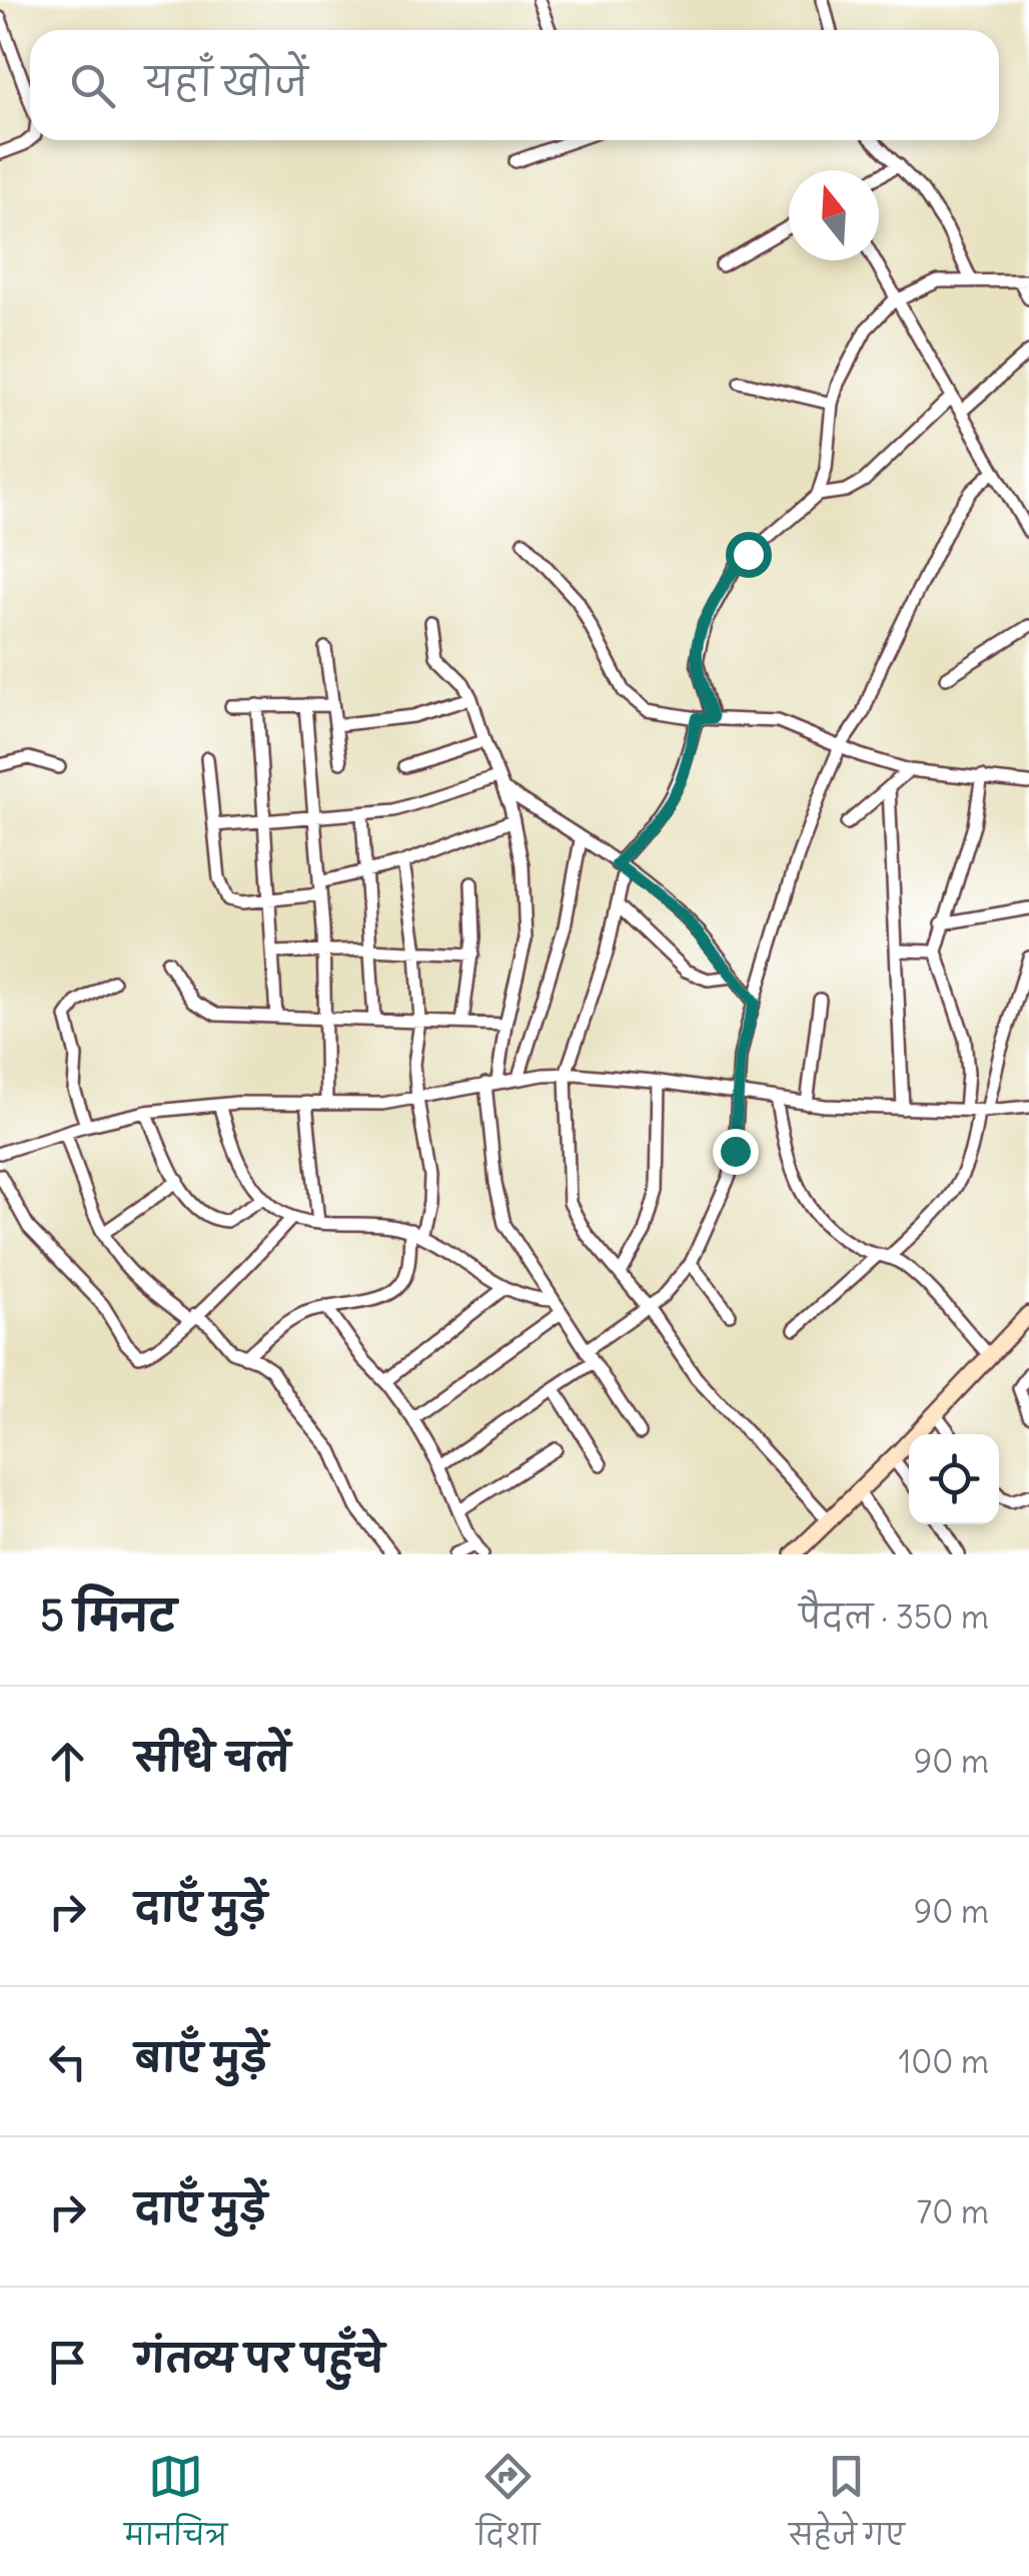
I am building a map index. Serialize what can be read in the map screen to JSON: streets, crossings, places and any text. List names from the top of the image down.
{
  "north": "top",
  "page": {
    "search": "यहाँ खोजें",
    "heading": ["5 मिनट", "पैदल · 350 m"],
    "list": [
      ["सीधे चलें", "90 m"],
      ["दाएँ मुड़ें", "90 m"],
      ["बाएँ मुड़ें", "100 m"],
      ["दाएँ मुड़ें", "70 m"],
      "गंतव्य पर पहुँचे"
    ],
    "nav": ["मानचित्र", "दिशा", "सहेजे गए"]
  }
}
